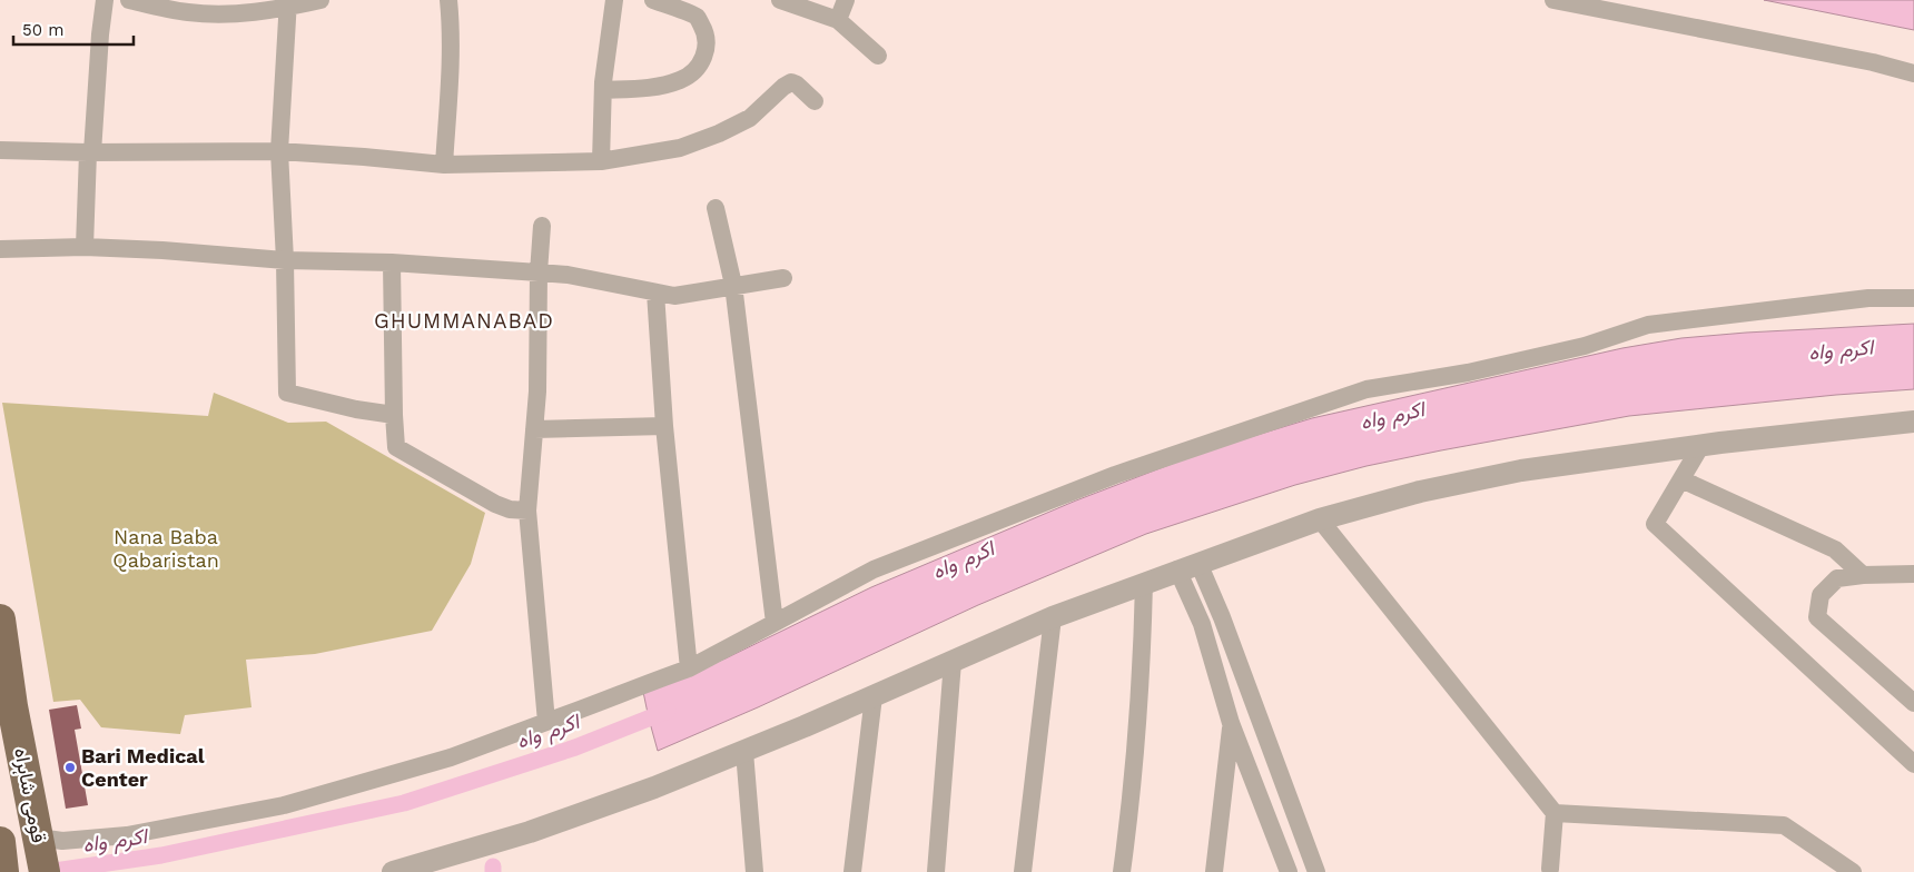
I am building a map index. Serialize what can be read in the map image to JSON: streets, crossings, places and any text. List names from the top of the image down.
{
  "streets": {
    "highway": ["قومی شاہراہ"]
  },
  "districts": ["GHUMMANABAD"],
  "water": ["اکرم واہ"],
  "parks": ["Nana Baba Qabaristan"],
  "places": ["Bari Medical Center"],
  "scale_bar": "50 m"
}
